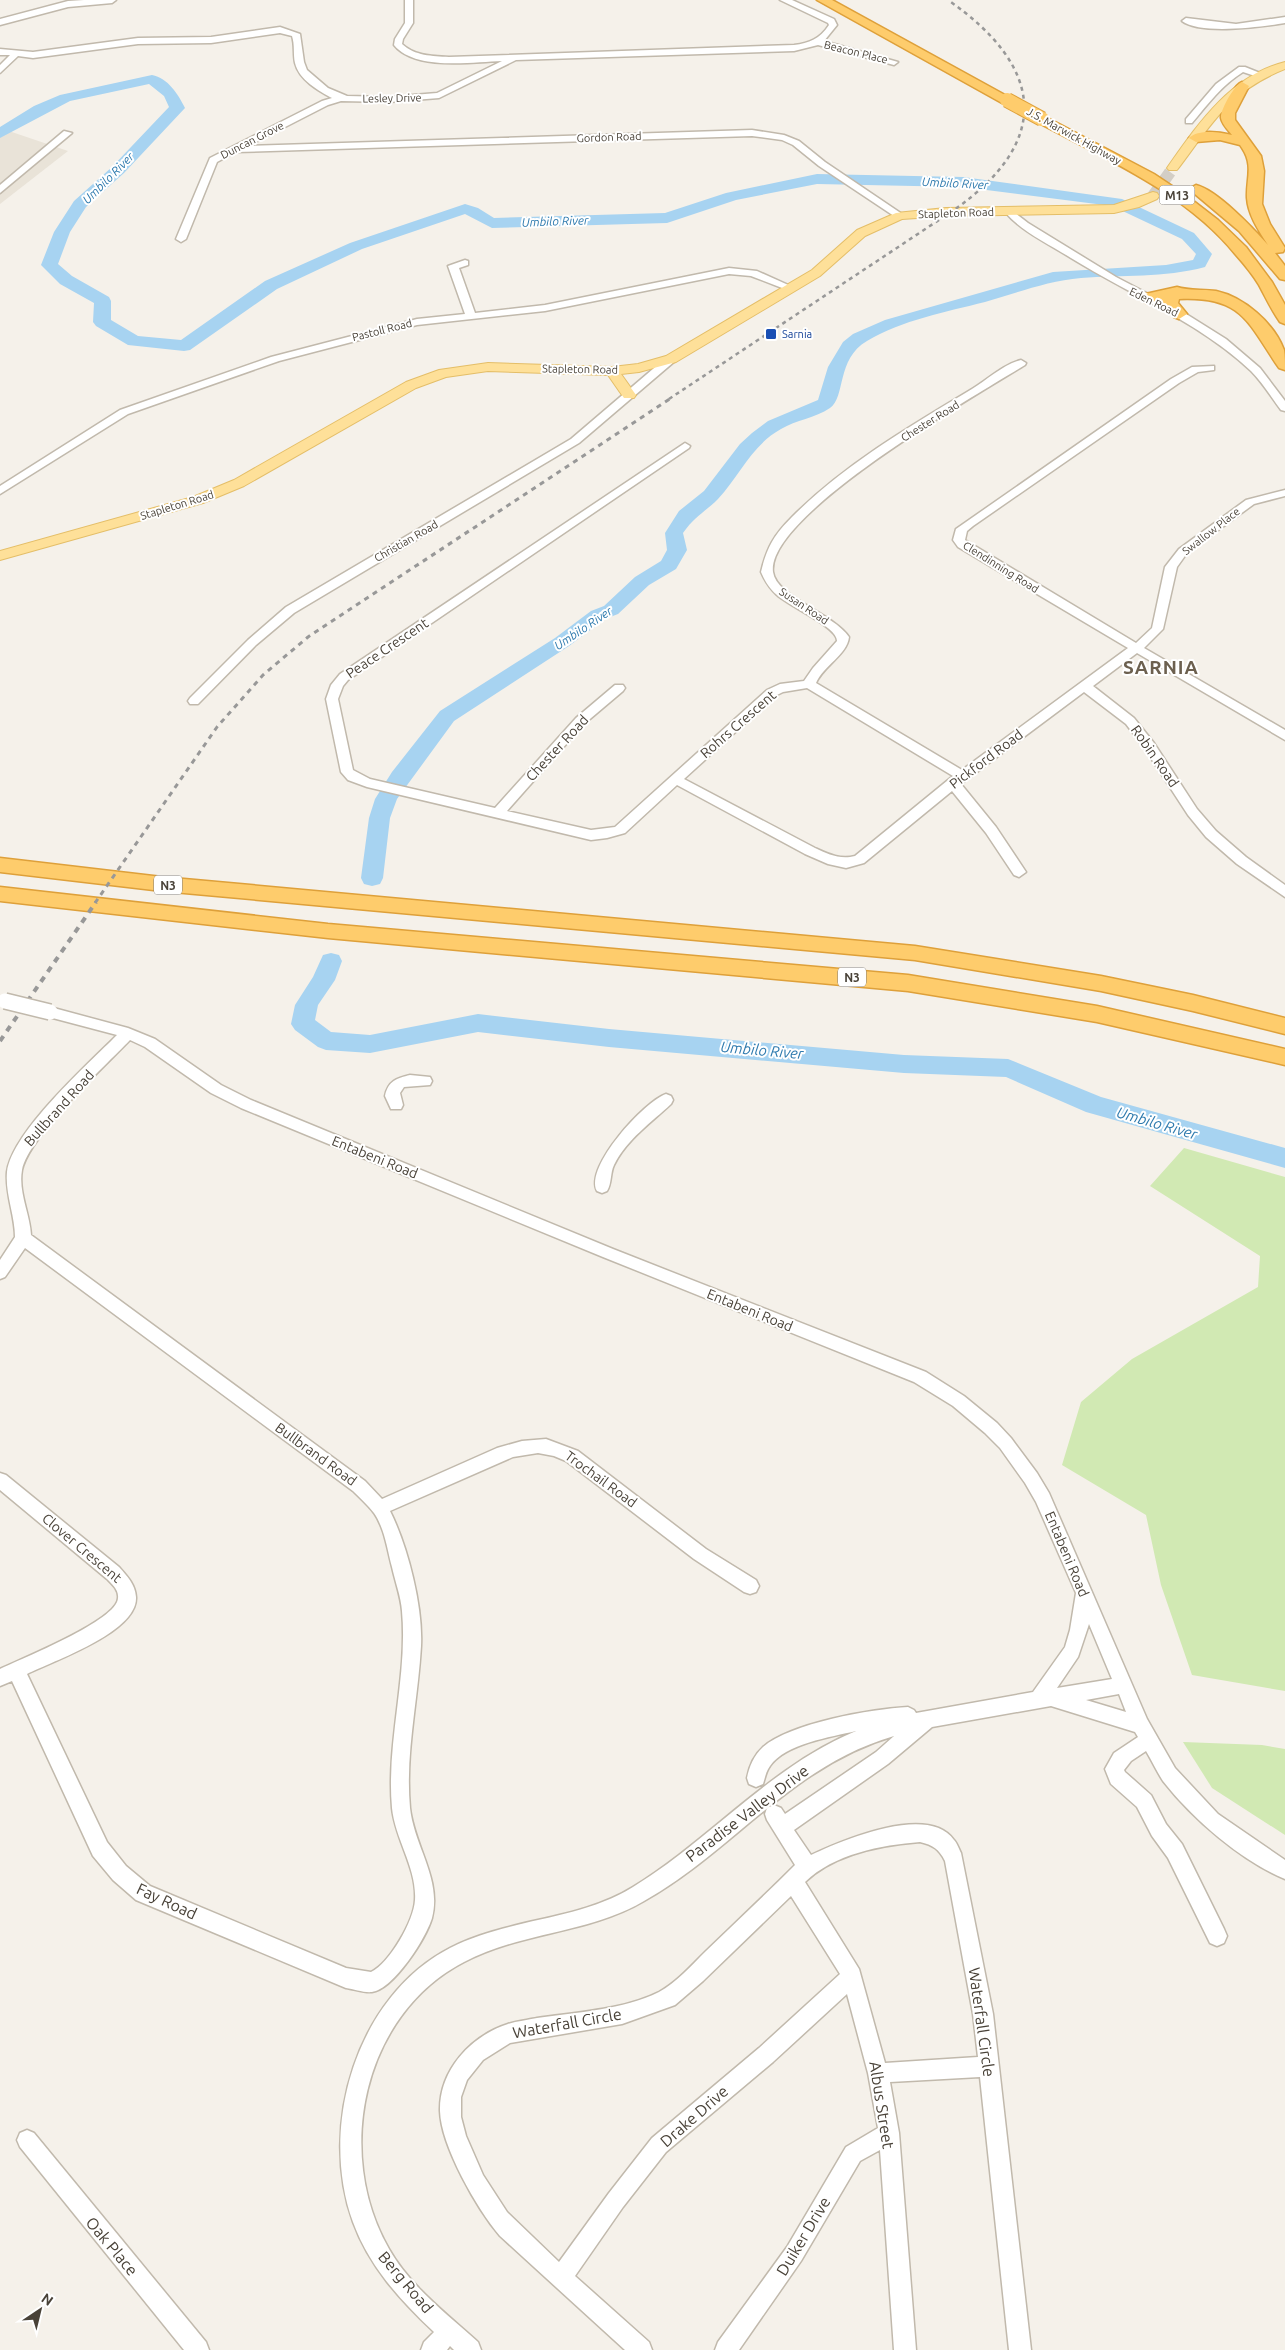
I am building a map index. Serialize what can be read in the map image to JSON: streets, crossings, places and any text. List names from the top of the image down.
{
  "streets": {
    "highway": ["J.S. Marwick Highway", "M13", "N3"],
    "main road": ["Stapleton Road"],
    "street": [
      "Beacon Place",
      "Lesley Drive",
      "Gordon Road",
      "Duncan Grove",
      "Eden Road",
      "Pastoll Road",
      "Chester Road",
      "Swallow Place",
      "Christian Road",
      "Clendinning Road",
      "Susan Road",
      "Peace Crescent",
      "Rohrs Crescent",
      "Robin Road",
      "Pickford Road",
      "Bullbrand Road",
      "Entabeni Road",
      "Trochail Road",
      "Clover Crescent",
      "Paradise Valley Drive",
      "Fay Road",
      "Waterfall Circle",
      "Albus Street",
      "Drake Drive",
      "Duiker Drive",
      "Oak Place",
      "Berg Road"
    ]
  },
  "crossings": [
    ["Beacon Place", "Lesley Drive"],
    ["Lesley Drive", "Duncan Grove"],
    ["Gordon Road", "Duncan Grove"],
    ["Gordon Road", "Stapleton Road"],
    ["Stapleton Road", "Eden Road"],
    ["Stapleton Road", "Pastoll Road"],
    ["Stapleton Road", "Christian Road"],
    ["Chester Road", "Susan Road"],
    ["Chester Road", "Peace Crescent"],
    ["Swallow Place", "Clendinning Road"],
    ["Swallow Place", "Pickford Road"],
    ["Clendinning Road", "Pickford Road"],
    ["Susan Road", "Rohrs Crescent"],
    ["Peace Crescent", "Rohrs Crescent"],
    ["Peace Crescent", "Pickford Road"],
    ["Rohrs Crescent", "Pickford Road"],
    ["Robin Road", "Pickford Road"],
    ["Bullbrand Road", "Entabeni Road"],
    ["Bullbrand Road", "Trochail Road"],
    ["Bullbrand Road", "Fay Road"],
    ["Entabeni Road", "Paradise Valley Drive"],
    ["Clover Crescent", "Fay Road"],
    ["Paradise Valley Drive", "Berg Road"],
    ["Waterfall Circle", "Albus Street"],
    ["Waterfall Circle", "Drake Drive"],
    ["Albus Street", "Drake Drive"],
    ["Albus Street", "Duiker Drive"]
  ],
  "districts": ["SARNIA"],
  "water": ["Umbilo River"],
  "places": {
    "transit": ["Sarnia"]
  },
  "north": "top right"
}
